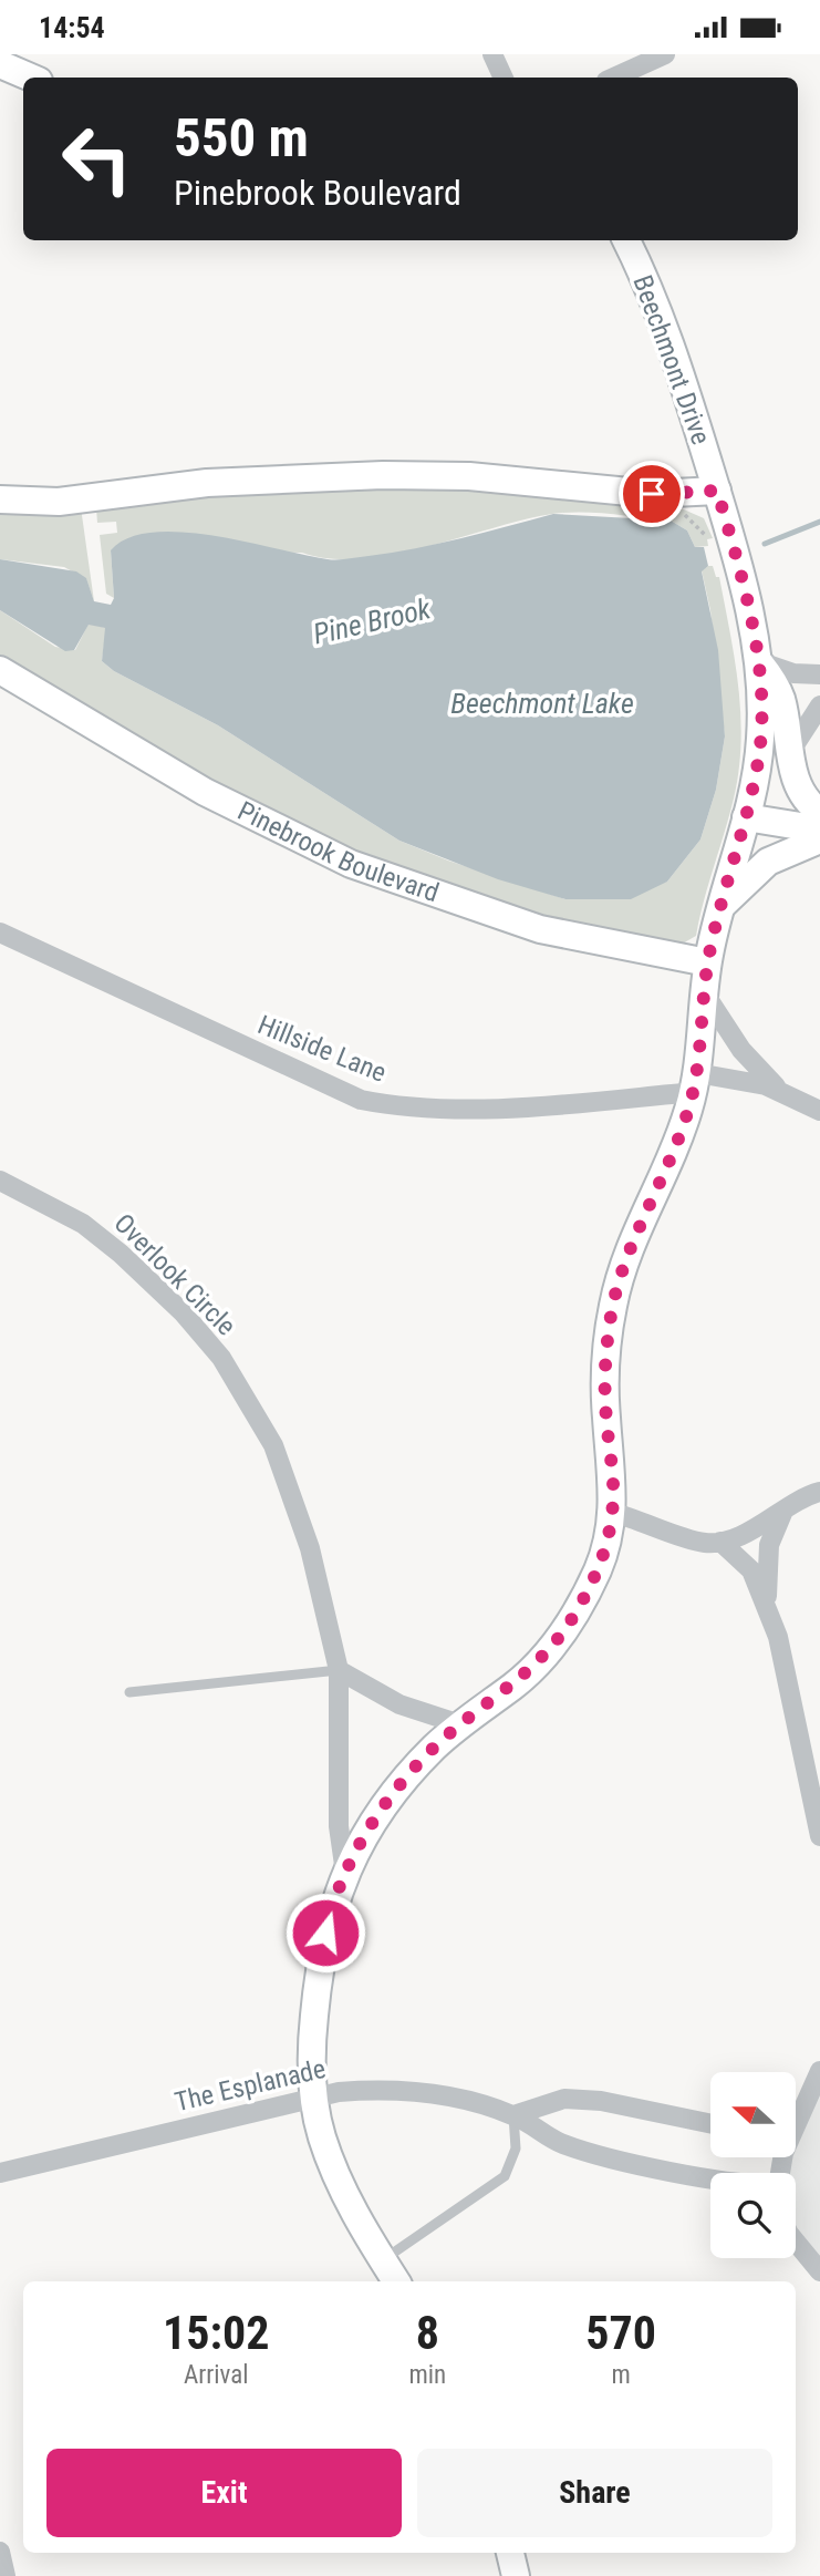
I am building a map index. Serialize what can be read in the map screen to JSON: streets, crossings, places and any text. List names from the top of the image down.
{
  "streets": {
    "street": [
      "Beechmont Drive",
      "Pinebrook Boulevard",
      "Hillside Lane",
      "Overlook Circle",
      "The Esplanade"
    ]
  },
  "crossings": [
    ["Beechmont Drive", "Pinebrook Boulevard"],
    ["Beechmont Drive", "Hillside Lane"],
    ["Beechmont Drive", "Overlook Circle"],
    ["Beechmont Drive", "The Esplanade"]
  ],
  "water": ["Pine Brook", "Beechmont Lake"],
  "north": "left",
  "page": {
    "status": "14:54",
    "turn": ["550 m", "Pinebrook Boulevard"],
    "eta": [
      "15:02",
      "Arrival",
      "8",
      "min",
      "570",
      "m"
    ],
    "buttons": ["Exit", "Share"]
  }
}
